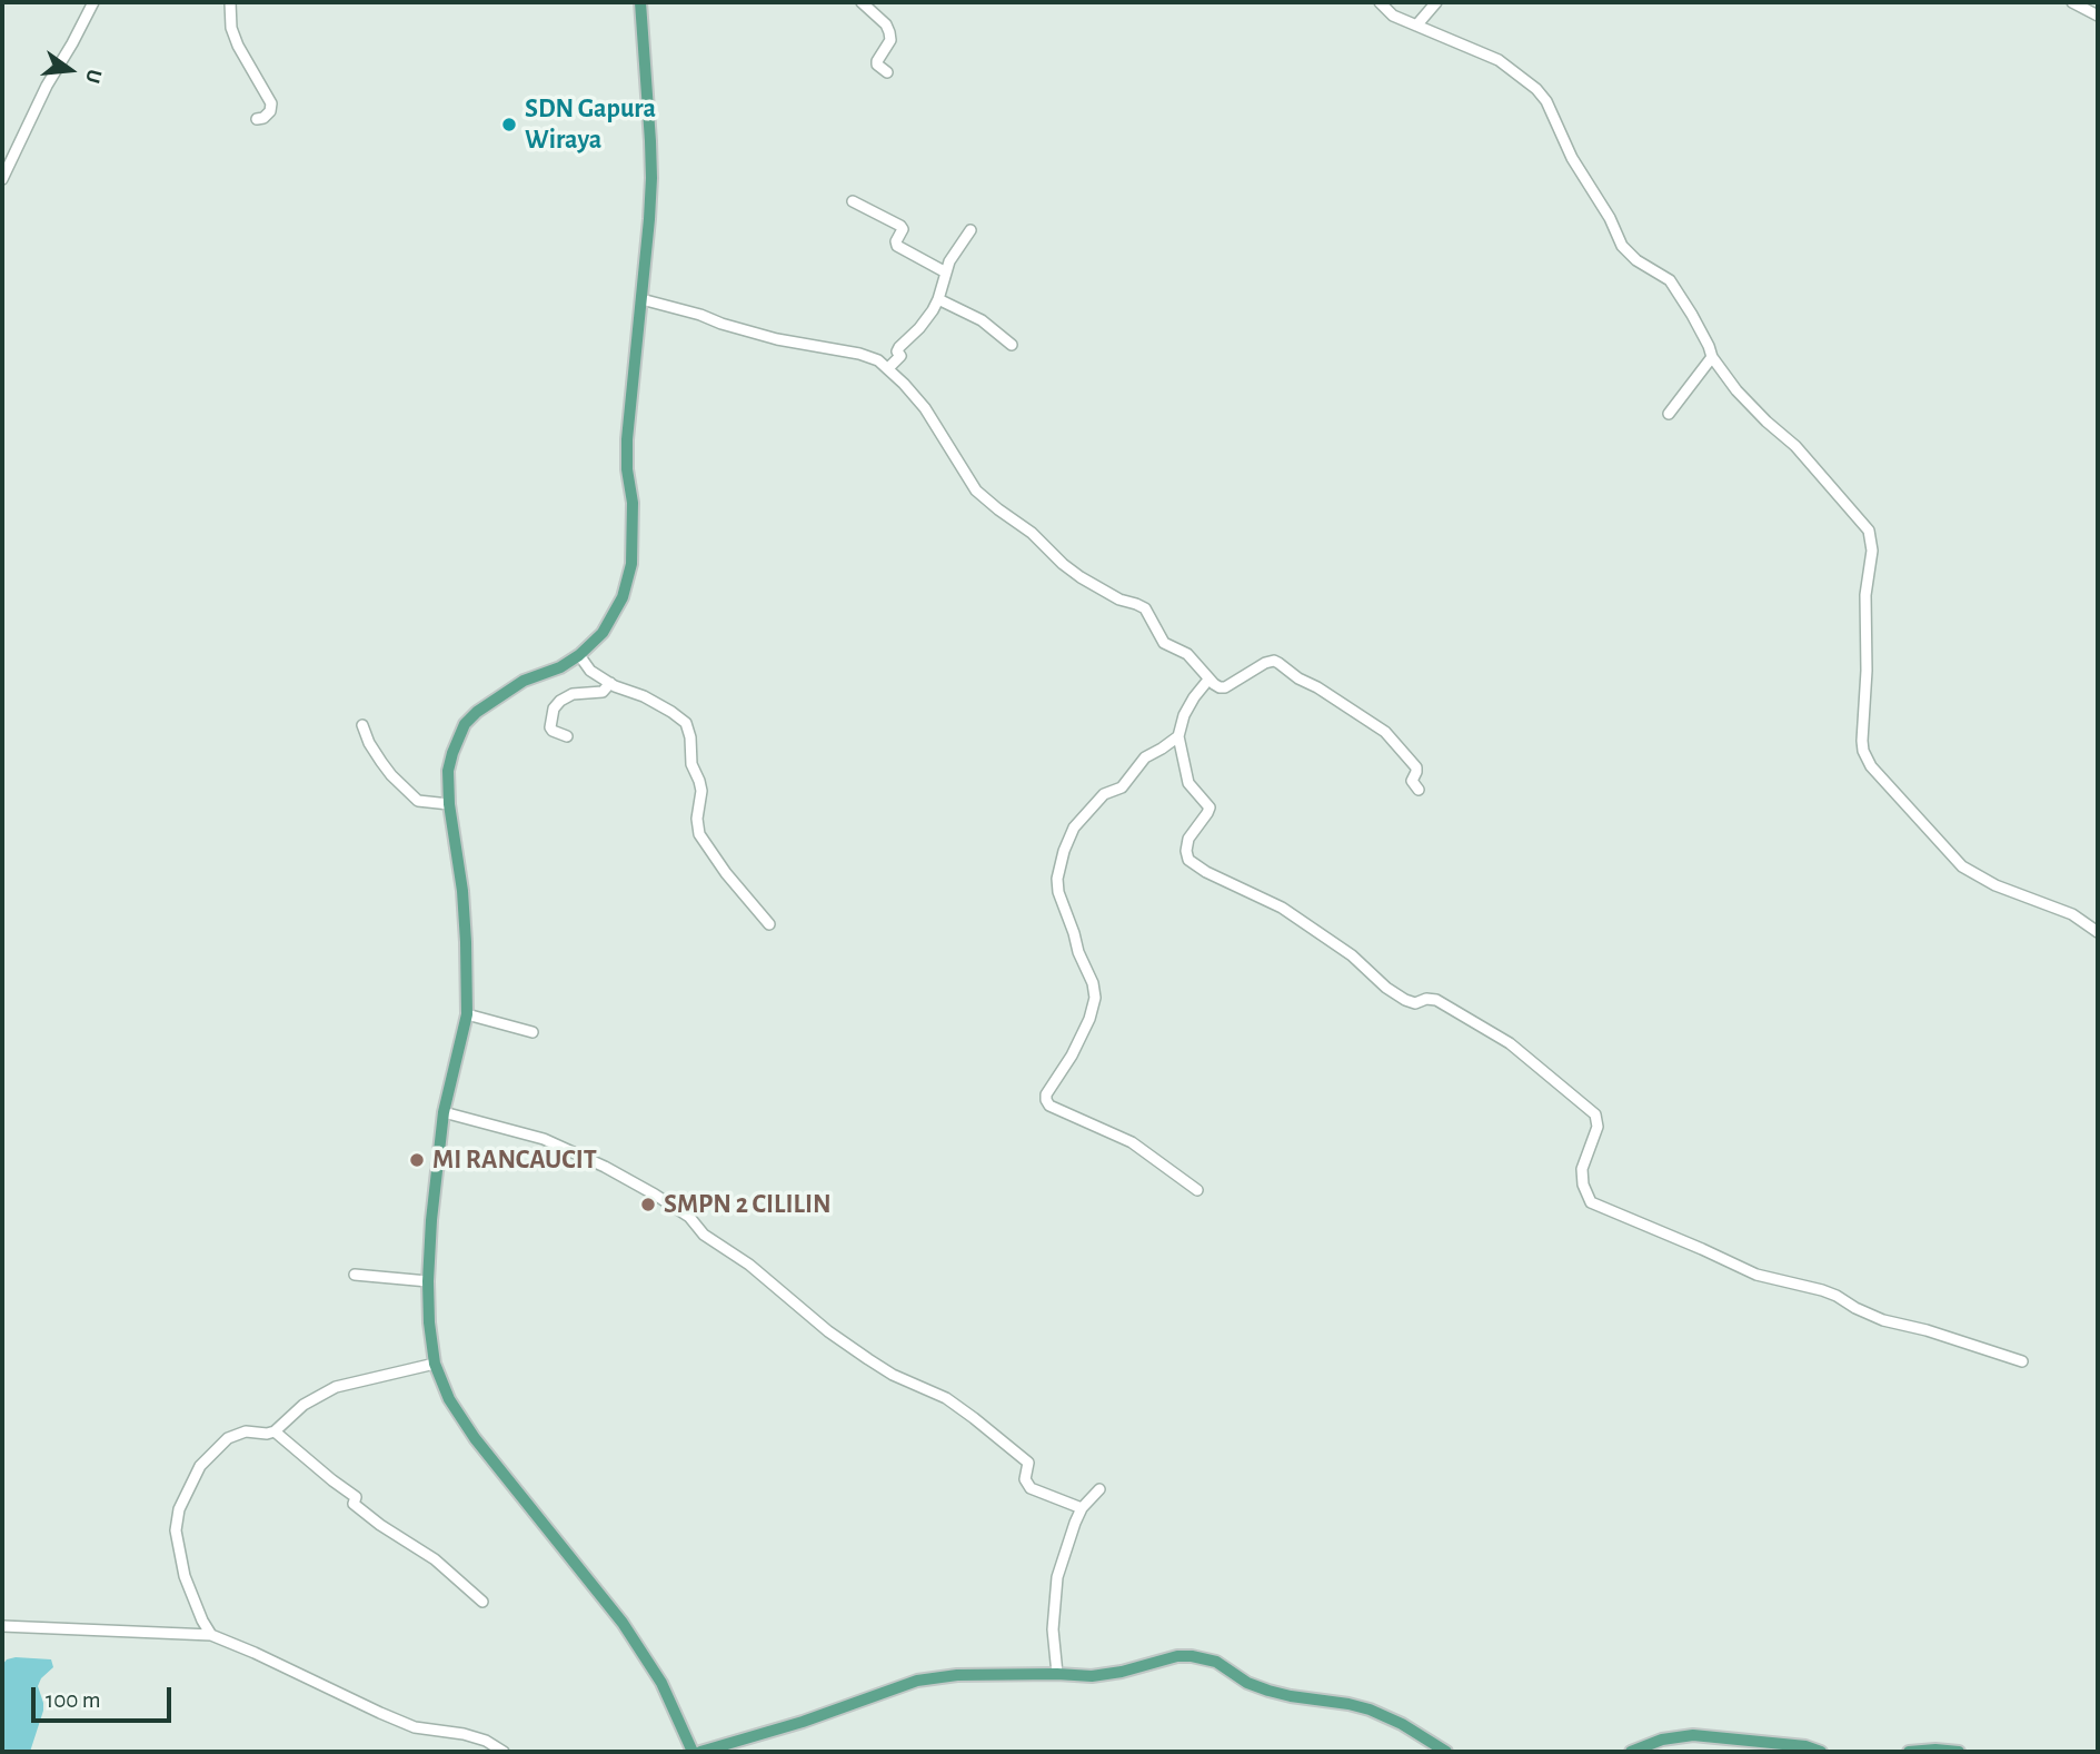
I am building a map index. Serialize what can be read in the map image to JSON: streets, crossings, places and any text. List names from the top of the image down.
{
  "places": ["SDN Gapura Wiraya", "MI RANCAUCIT", "SMPN 2 CILILIN"],
  "scale_bar": "100 m",
  "north": "right"
}
